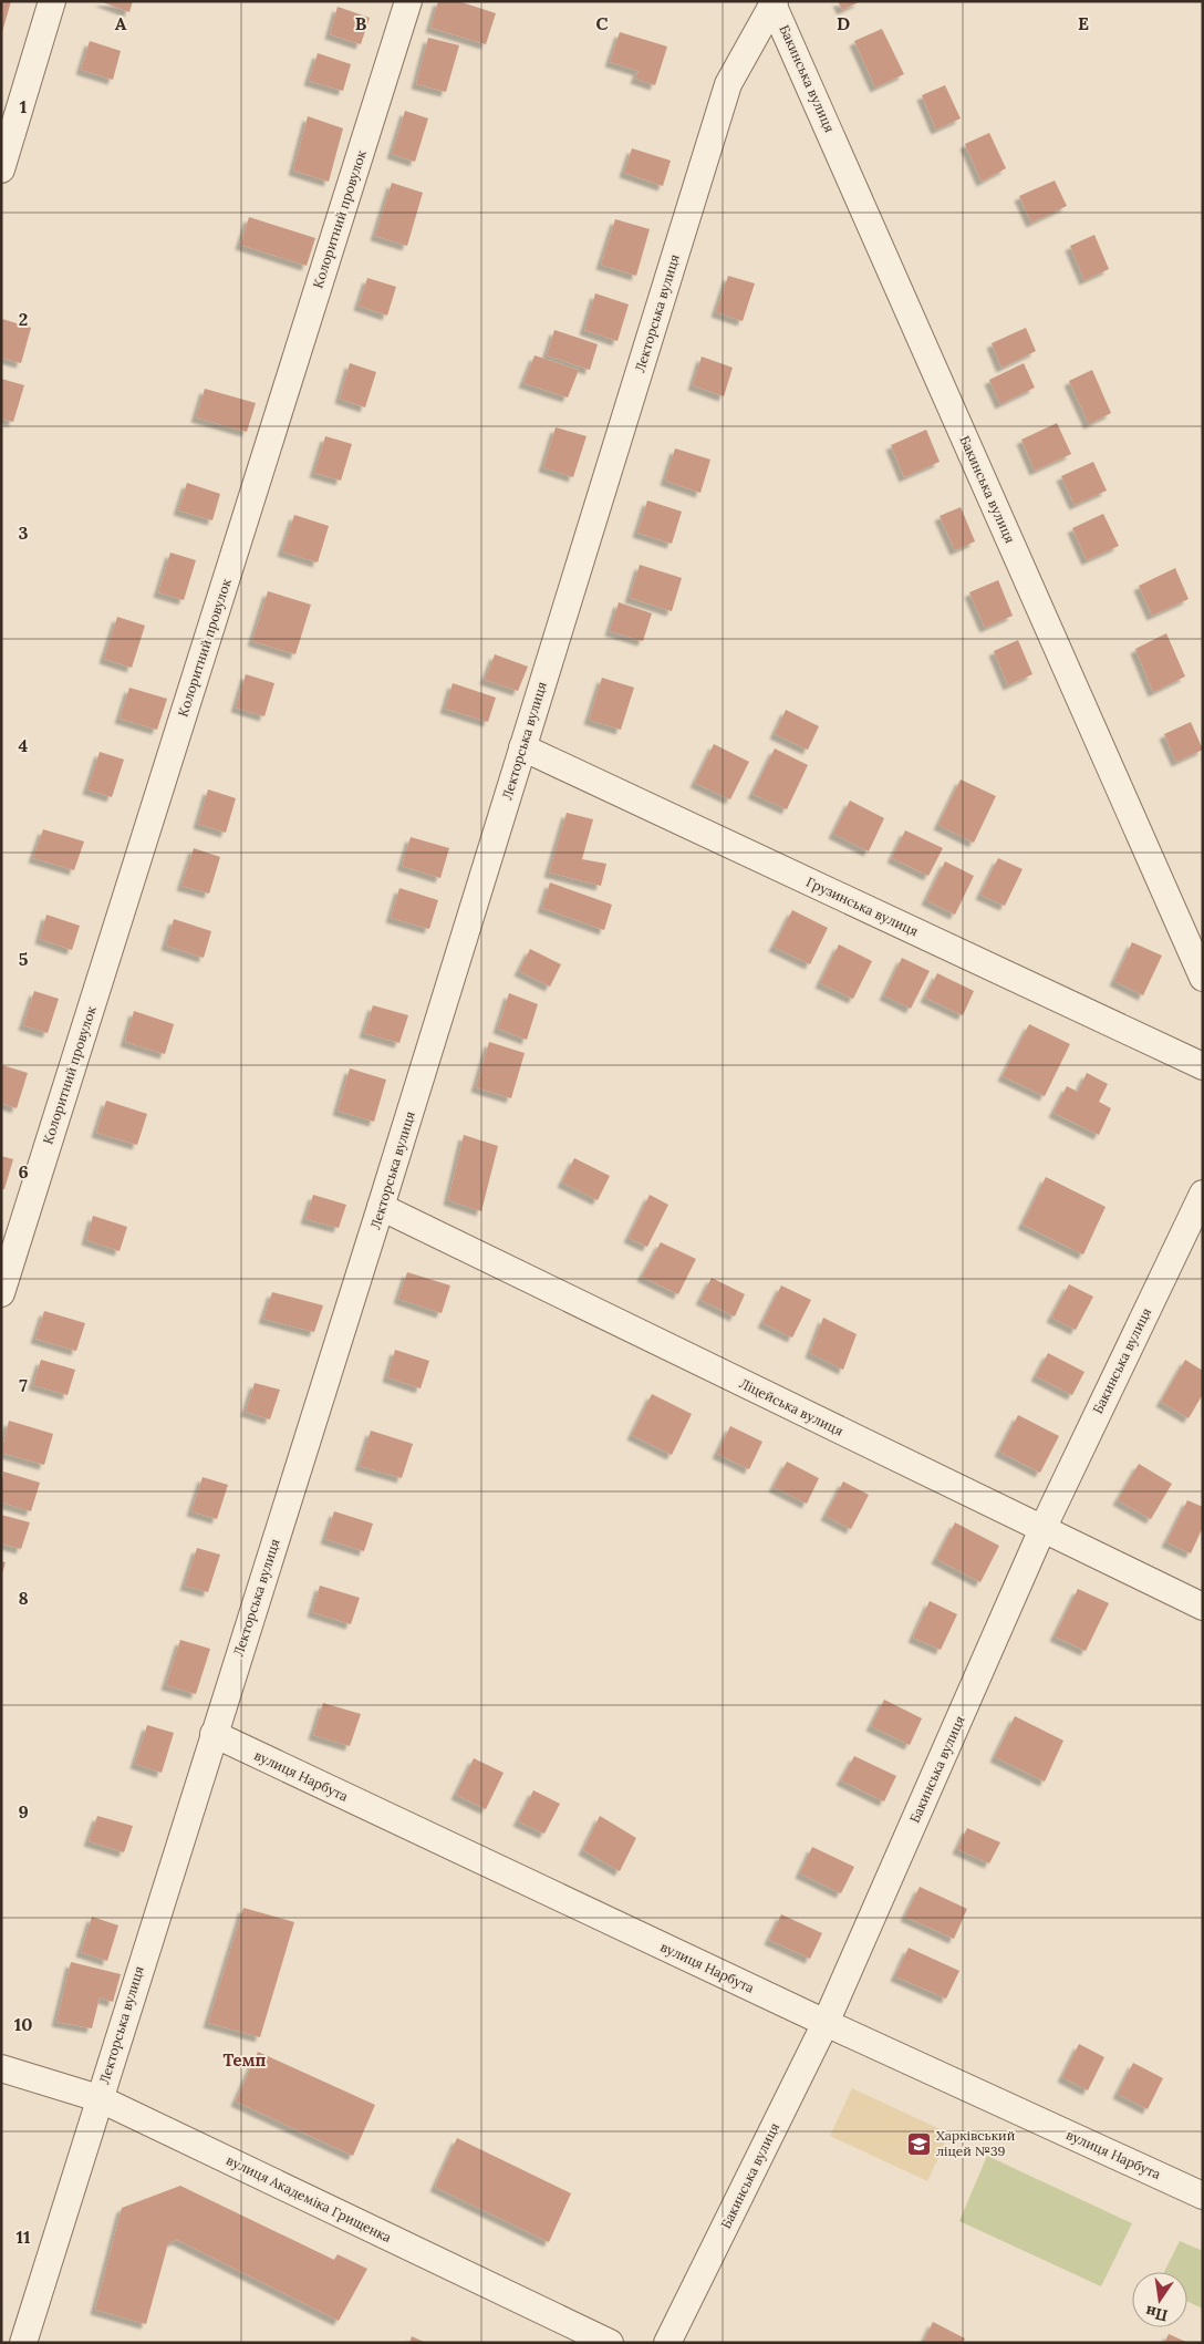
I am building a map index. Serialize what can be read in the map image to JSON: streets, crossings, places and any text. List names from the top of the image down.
{
  "streets": {
    "street": [
      "Бакинська вулиця",
      "Колоритний провулок",
      "Лекторська вулиця",
      "Грузинська вулиця",
      "Ліцейська вулиця",
      "вулиця Нарбута",
      "вулиця Академіка Грищенка"
    ]
  },
  "crossings": [
    ["Бакинська вулиця", "Лекторська вулиця"],
    ["Бакинська вулиця", "Ліцейська вулиця"],
    ["Бакинська вулиця", "вулиця Нарбута"],
    ["Лекторська вулиця", "Грузинська вулиця"],
    ["Лекторська вулиця", "Ліцейська вулиця"],
    ["Лекторська вулиця", "вулиця Нарбута"],
    ["Лекторська вулиця", "вулиця Академіка Грищенка"]
  ],
  "districts": ["Темп"],
  "places": {
    "school or university": ["Харківський ліцей №39"]
  },
  "north": "bottom",
  "grid": {
    "columns": [
      "A",
      "B",
      "C",
      "D",
      "E"
    ],
    "rows": [
      "1",
      "2",
      "3",
      "4",
      "5",
      "6",
      "7",
      "8",
      "9",
      "10",
      "11"
    ]
  }
}
